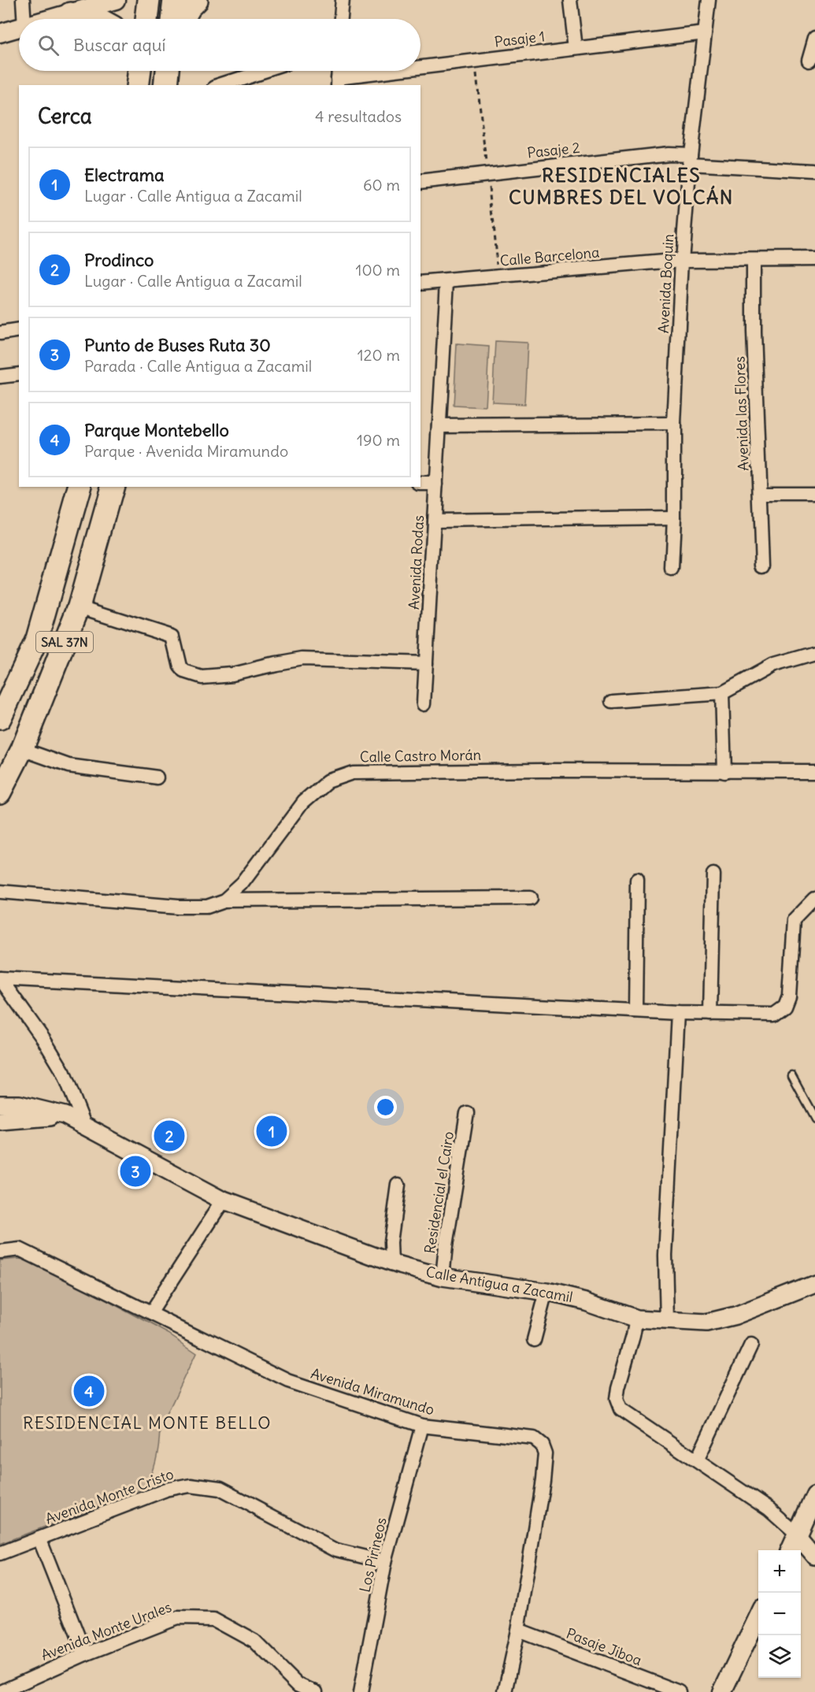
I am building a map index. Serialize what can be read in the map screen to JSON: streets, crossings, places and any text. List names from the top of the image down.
{
  "streets": {
    "highway": ["SAL 37N"],
    "street": [
      "Pasaje 1",
      "Pasaje 2",
      "Calle Barcelona",
      "Avenida Boquin",
      "Avenida las Flores",
      "Avenida Rodas",
      "Calle Castro Morán",
      "Residencial el Cairo",
      "Calle Antigua a Zacamil",
      "Avenida Miramundo",
      "Avenida Monte Cristo",
      "Los Pirineos",
      "Avenida Monte Urales",
      "Pasaje Jiboa"
    ]
  },
  "crossings": [
    ["Pasaje 1", "Avenida Boquin"],
    ["Pasaje 2", "Avenida Boquin"],
    ["Calle Barcelona", "Avenida Boquin"],
    ["Calle Barcelona", "Avenida las Flores"],
    ["Calle Barcelona", "Avenida Rodas"],
    ["Residencial el Cairo", "Calle Antigua a Zacamil"],
    ["Avenida Miramundo", "Los Pirineos"],
    ["Avenida Miramundo", "Pasaje Jiboa"],
    ["Avenida Monte Cristo", "Los Pirineos"]
  ],
  "districts": ["RESIDENCIALES CUMBRES DEL VOLCÁN", "RESIDENCIAL MONTE BELLO"],
  "page": {
    "search": "Buscar aquí",
    "heading": ["Cerca", "4 resultados"],
    "list": [
      {
        "mark": "1",
        "name": "Electrama",
        "note": "Lugar · Calle Antigua a Zacamil",
        "value": "60 m"
      },
      {
        "mark": "2",
        "name": "Prodinco",
        "note": "Lugar · Calle Antigua a Zacamil",
        "value": "100 m"
      },
      {
        "mark": "3",
        "name": "Punto de Buses Ruta 30",
        "note": "Parada · Calle Antigua a Zacamil",
        "value": "120 m"
      },
      {
        "mark": "4",
        "name": "Parque Montebello",
        "note": "Parque · Avenida Miramundo",
        "value": "190 m"
      }
    ],
    "pins": [
      "1",
      "2",
      "3",
      "4"
    ],
    "map_buttons": ["+", "−"]
  }
}
